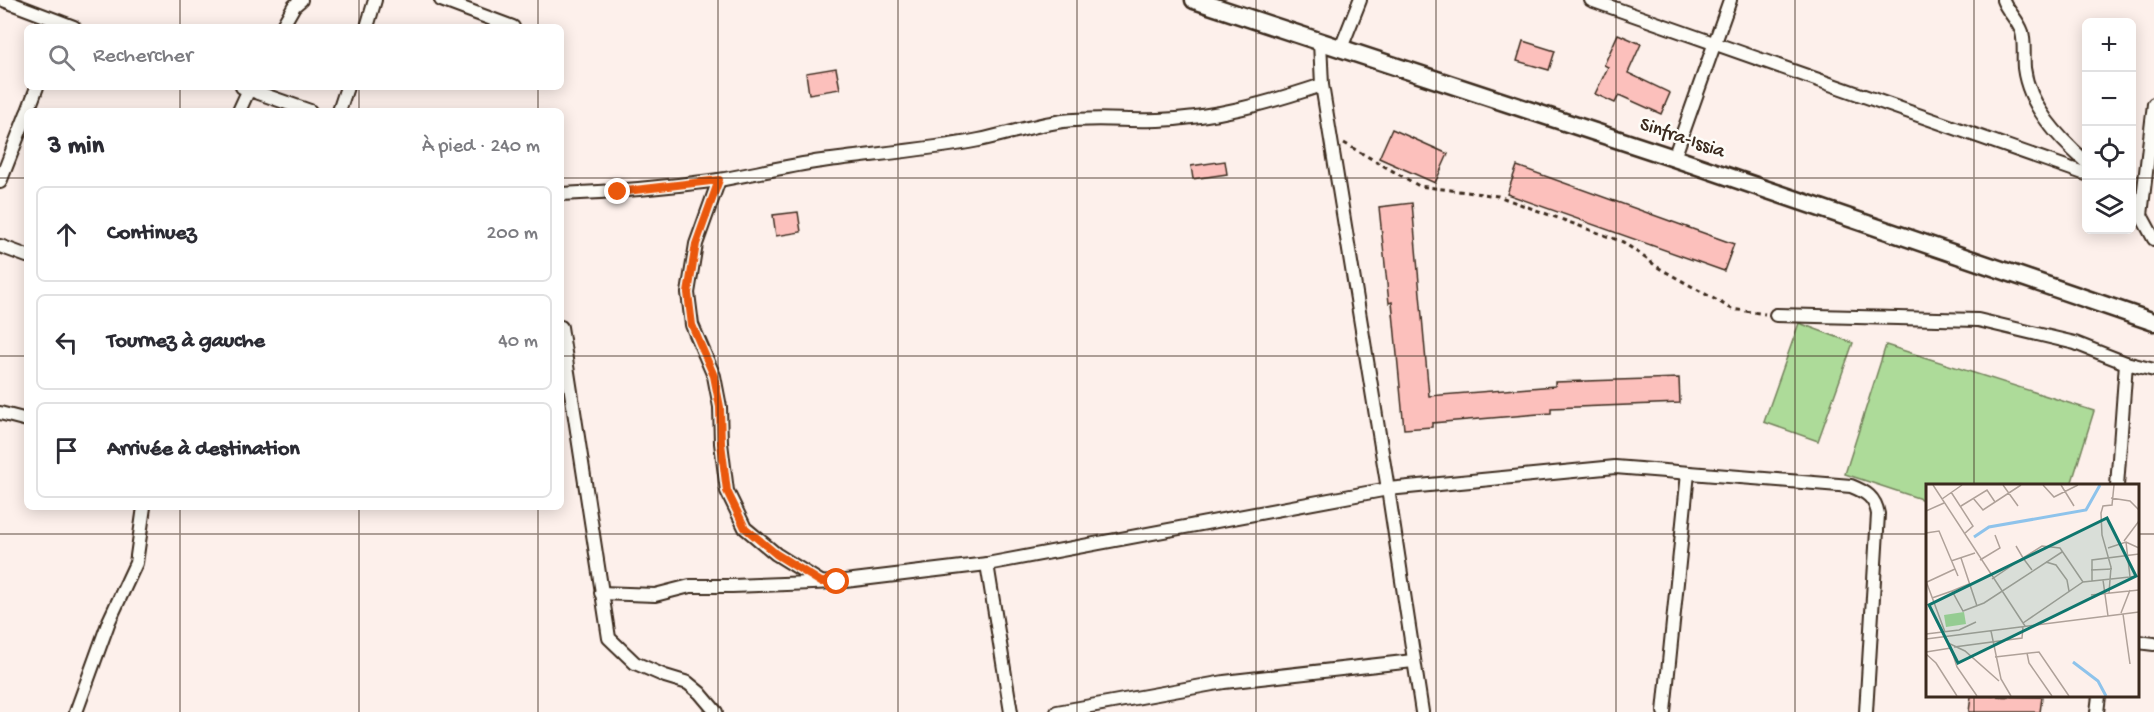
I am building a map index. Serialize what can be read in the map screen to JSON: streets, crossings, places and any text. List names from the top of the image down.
{
  "streets": {
    "main road": ["Sinfra-Issia"]
  },
  "page": {
    "map_buttons": ["+", "−"],
    "search": "Rechercher",
    "heading": ["3 min", "À pied · 240 m"],
    "list": [
      ["Continuez", "200 m"],
      ["Tournez à gauche", "40 m"],
      "Arrivée à destination"
    ]
  }
}
